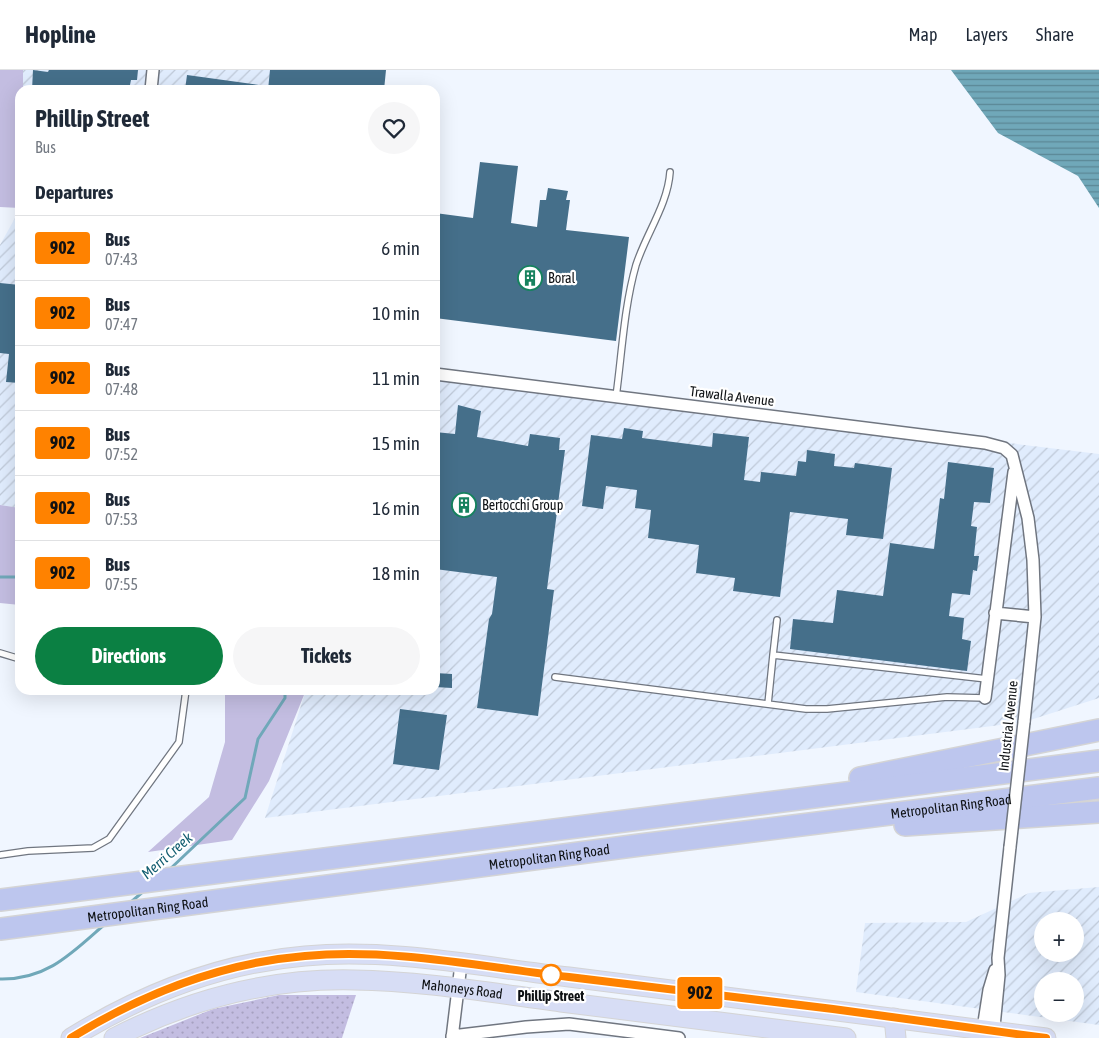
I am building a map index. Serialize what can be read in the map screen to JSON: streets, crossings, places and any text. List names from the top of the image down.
{
  "streets": {
    "highway": ["Metropolitan Ring Road"],
    "main road": ["Mahoneys Road"],
    "street": ["Trawalla Avenue", "Industrial Avenue"]
  },
  "crossings": [
    ["Trawalla Avenue", "Industrial Avenue"],
    ["Industrial Avenue", "Mahoneys Road"]
  ],
  "water": ["Merri Creek"],
  "places": {
    "building": ["Boral", "Bertocchi Group"],
    "other": ["Phillip Street"]
  },
  "lines": ["bus line 902"],
  "page": {
    "header": "Hopline",
    "nav": ["Map", "Layers", "Share"],
    "on_map": "902",
    "heading": [
      ["Phillip Street", "Bus"],
      "Departures"
    ],
    "list": [
      {
        "mark": "902",
        "name": "Bus",
        "note": "07:43",
        "value": "6 min"
      },
      {
        "mark": "902",
        "name": "Bus",
        "note": "07:47",
        "value": "10 min"
      },
      {
        "mark": "902",
        "name": "Bus",
        "note": "07:48",
        "value": "11 min"
      },
      {
        "mark": "902",
        "name": "Bus",
        "note": "07:52",
        "value": "15 min"
      },
      {
        "mark": "902",
        "name": "Bus",
        "note": "07:53",
        "value": "16 min"
      },
      {
        "mark": "902",
        "name": "Bus",
        "note": "07:55",
        "value": "18 min"
      }
    ],
    "buttons": ["Directions", "Tickets"],
    "map_buttons": ["+", "−"]
  }
}
